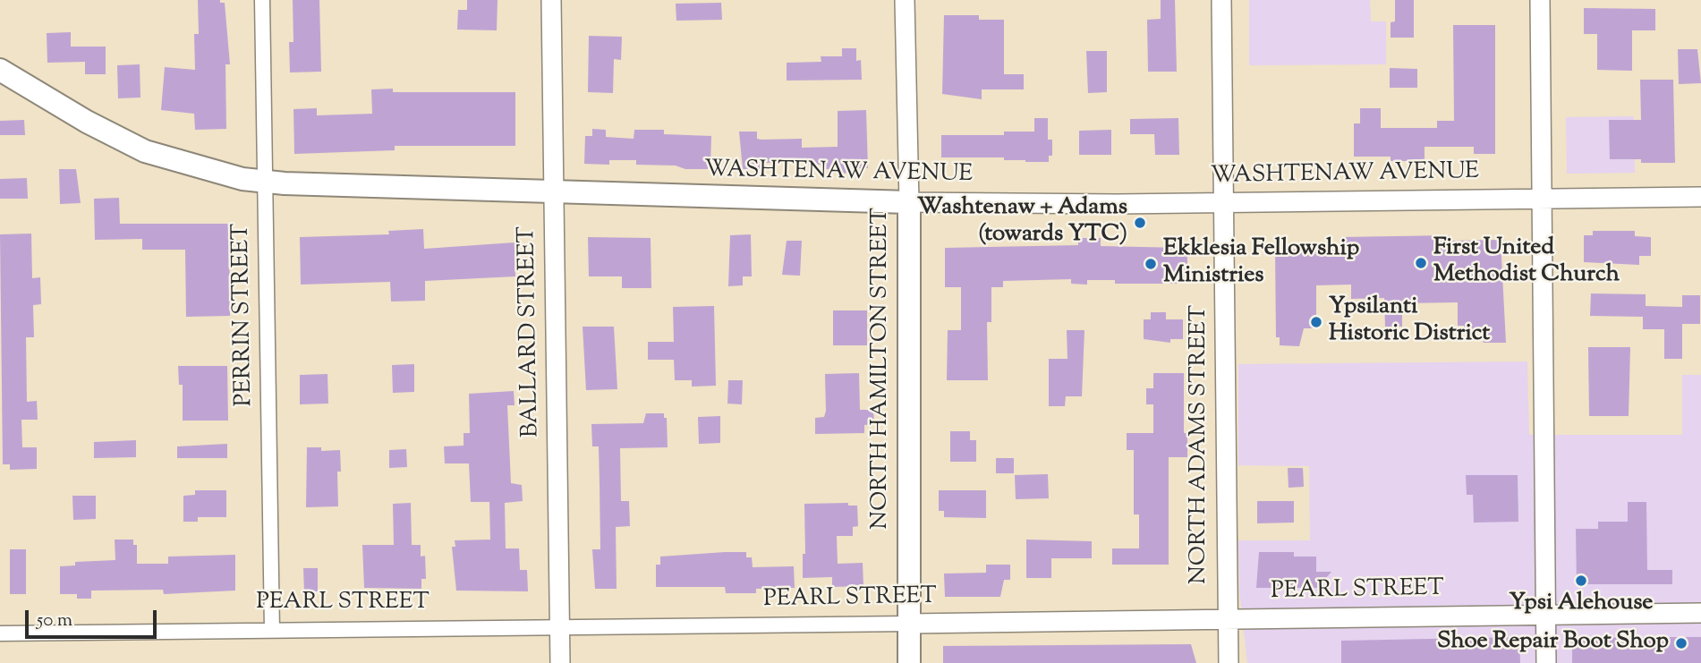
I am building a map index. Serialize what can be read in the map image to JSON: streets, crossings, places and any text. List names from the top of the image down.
{
  "streets": {
    "main road": ["WASHTENAW AVENUE", "NORTH HAMILTON STREET"],
    "street": [
      "PERRIN STREET",
      "BALLARD STREET",
      "NORTH ADAMS STREET",
      "PEARL STREET"
    ]
  },
  "crossings": [
    ["WASHTENAW AVENUE", "PERRIN STREET"],
    ["WASHTENAW AVENUE", "BALLARD STREET"],
    ["WASHTENAW AVENUE", "NORTH HAMILTON STREET"],
    ["WASHTENAW AVENUE", "NORTH ADAMS STREET"],
    ["PERRIN STREET", "PEARL STREET"],
    ["BALLARD STREET", "PEARL STREET"],
    ["NORTH HAMILTON STREET", "PEARL STREET"],
    ["NORTH ADAMS STREET", "PEARL STREET"]
  ],
  "places": [
    "Washtenaw + Adams (towards YTC)",
    "First United Methodist Church",
    "Ekklesia Fellowship Ministries",
    "Ypsilanti Historic District",
    "Ypsi Alehouse",
    "Shoe Repair Boot Shop"
  ],
  "scale_bar": "50 m"
}
